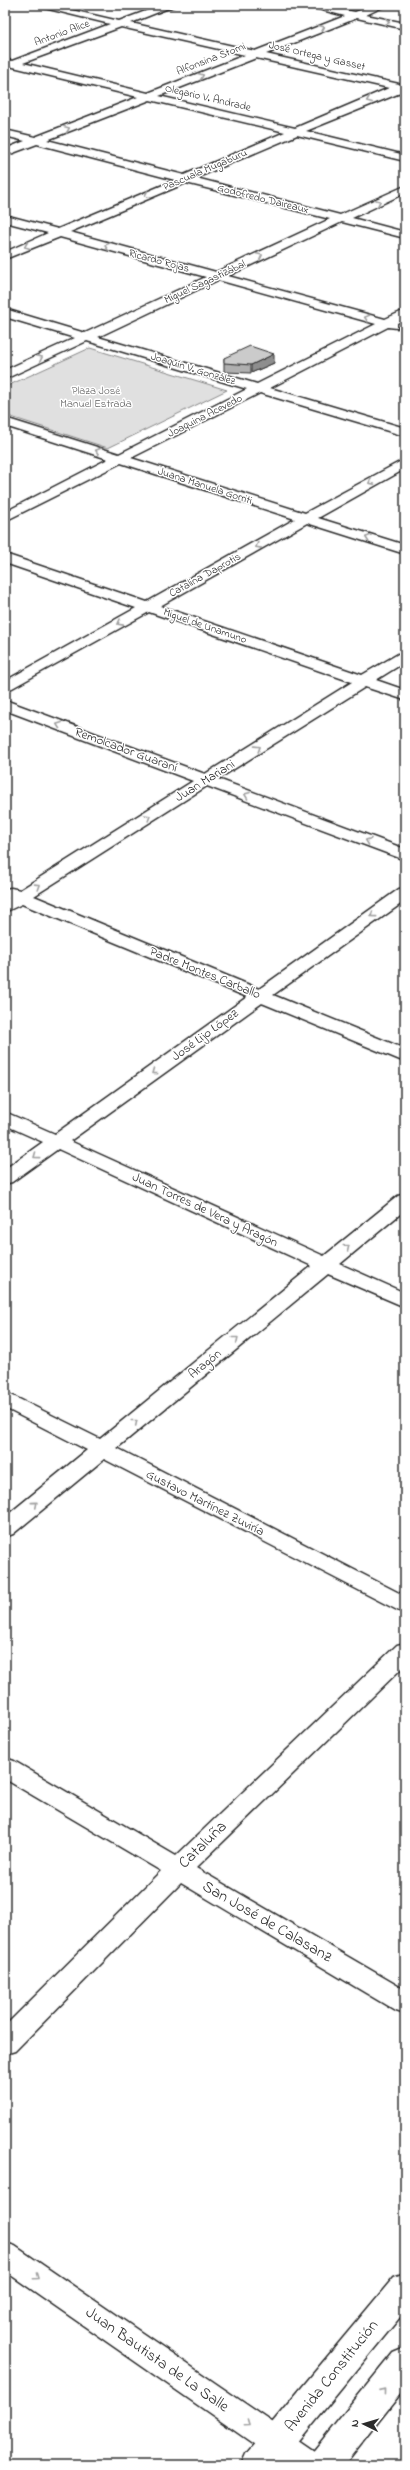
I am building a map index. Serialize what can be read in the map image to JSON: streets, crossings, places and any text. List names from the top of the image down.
{
  "streets": {
    "main road": ["Avenida Constitución"],
    "street": [
      "Antonio Alice",
      "José Ortega y Gasset",
      "Alfonsina Storni",
      "Olegario V. Andrade",
      "Pascuala Mugaburu",
      "Godofredo Daireaux",
      "Ricardo Rojas",
      "Miguel Sagastizábal",
      "Joaquín V. González",
      "Joaquina Acevedo",
      "Juana Manuela Gorriti",
      "Catalina Daprotis",
      "Miguel de Unamuno",
      "Remolcador Guaraní",
      "Juan Mariani",
      "Padre Montes Carballo",
      "José Lijo López",
      "Juan Torres de Vera y Aragón",
      "Aragón",
      "Gustavo Martínez Zuviría",
      "Cataluña",
      "San José de Calasanz",
      "Juan Bautista de La Salle"
    ]
  },
  "crossings": [
    ["Antonio Alice", "José Ortega y Gasset"],
    ["Antonio Alice", "Olegario V. Andrade"],
    ["José Ortega y Gasset", "Alfonsina Storni"],
    ["José Ortega y Gasset", "Pascuala Mugaburu"],
    ["Alfonsina Storni", "Olegario V. Andrade"],
    ["Alfonsina Storni", "Godofredo Daireaux"],
    ["Olegario V. Andrade", "Pascuala Mugaburu"],
    ["Pascuala Mugaburu", "Godofredo Daireaux"],
    ["Pascuala Mugaburu", "Ricardo Rojas"],
    ["Godofredo Daireaux", "Miguel Sagastizábal"],
    ["Ricardo Rojas", "Miguel Sagastizábal"],
    ["Ricardo Rojas", "Joaquina Acevedo"],
    ["Miguel Sagastizábal", "Joaquín V. González"],
    ["Joaquín V. González", "Joaquina Acevedo"],
    ["Joaquina Acevedo", "Juana Manuela Gorriti"],
    ["Juana Manuela Gorriti", "Catalina Daprotis"],
    ["Catalina Daprotis", "Miguel de Unamuno"],
    ["Miguel de Unamuno", "Juan Mariani"],
    ["Remolcador Guaraní", "Juan Mariani"],
    ["Juan Mariani", "Padre Montes Carballo"],
    ["Padre Montes Carballo", "José Lijo López"],
    ["José Lijo López", "Juan Torres de Vera y Aragón"],
    ["Juan Torres de Vera y Aragón", "Aragón"],
    ["Aragón", "Gustavo Martínez Zuviría"],
    ["Cataluña", "San José de Calasanz"],
    ["Juan Bautista de La Salle", "Avenida Constitución"]
  ],
  "one_way": [
    "Alfonsina Storni",
    "Pascuala Mugaburu",
    "Ricardo Rojas",
    "Miguel Sagastizábal",
    "Juana Manuela Gorriti",
    "Catalina Daprotis",
    "Remolcador Guaraní",
    "Juan Mariani",
    "José Lijo López",
    "Aragón",
    "Juan Bautista de La Salle"
  ],
  "parks": ["Plaza José Manuel Estrada"],
  "north": "left"
}
